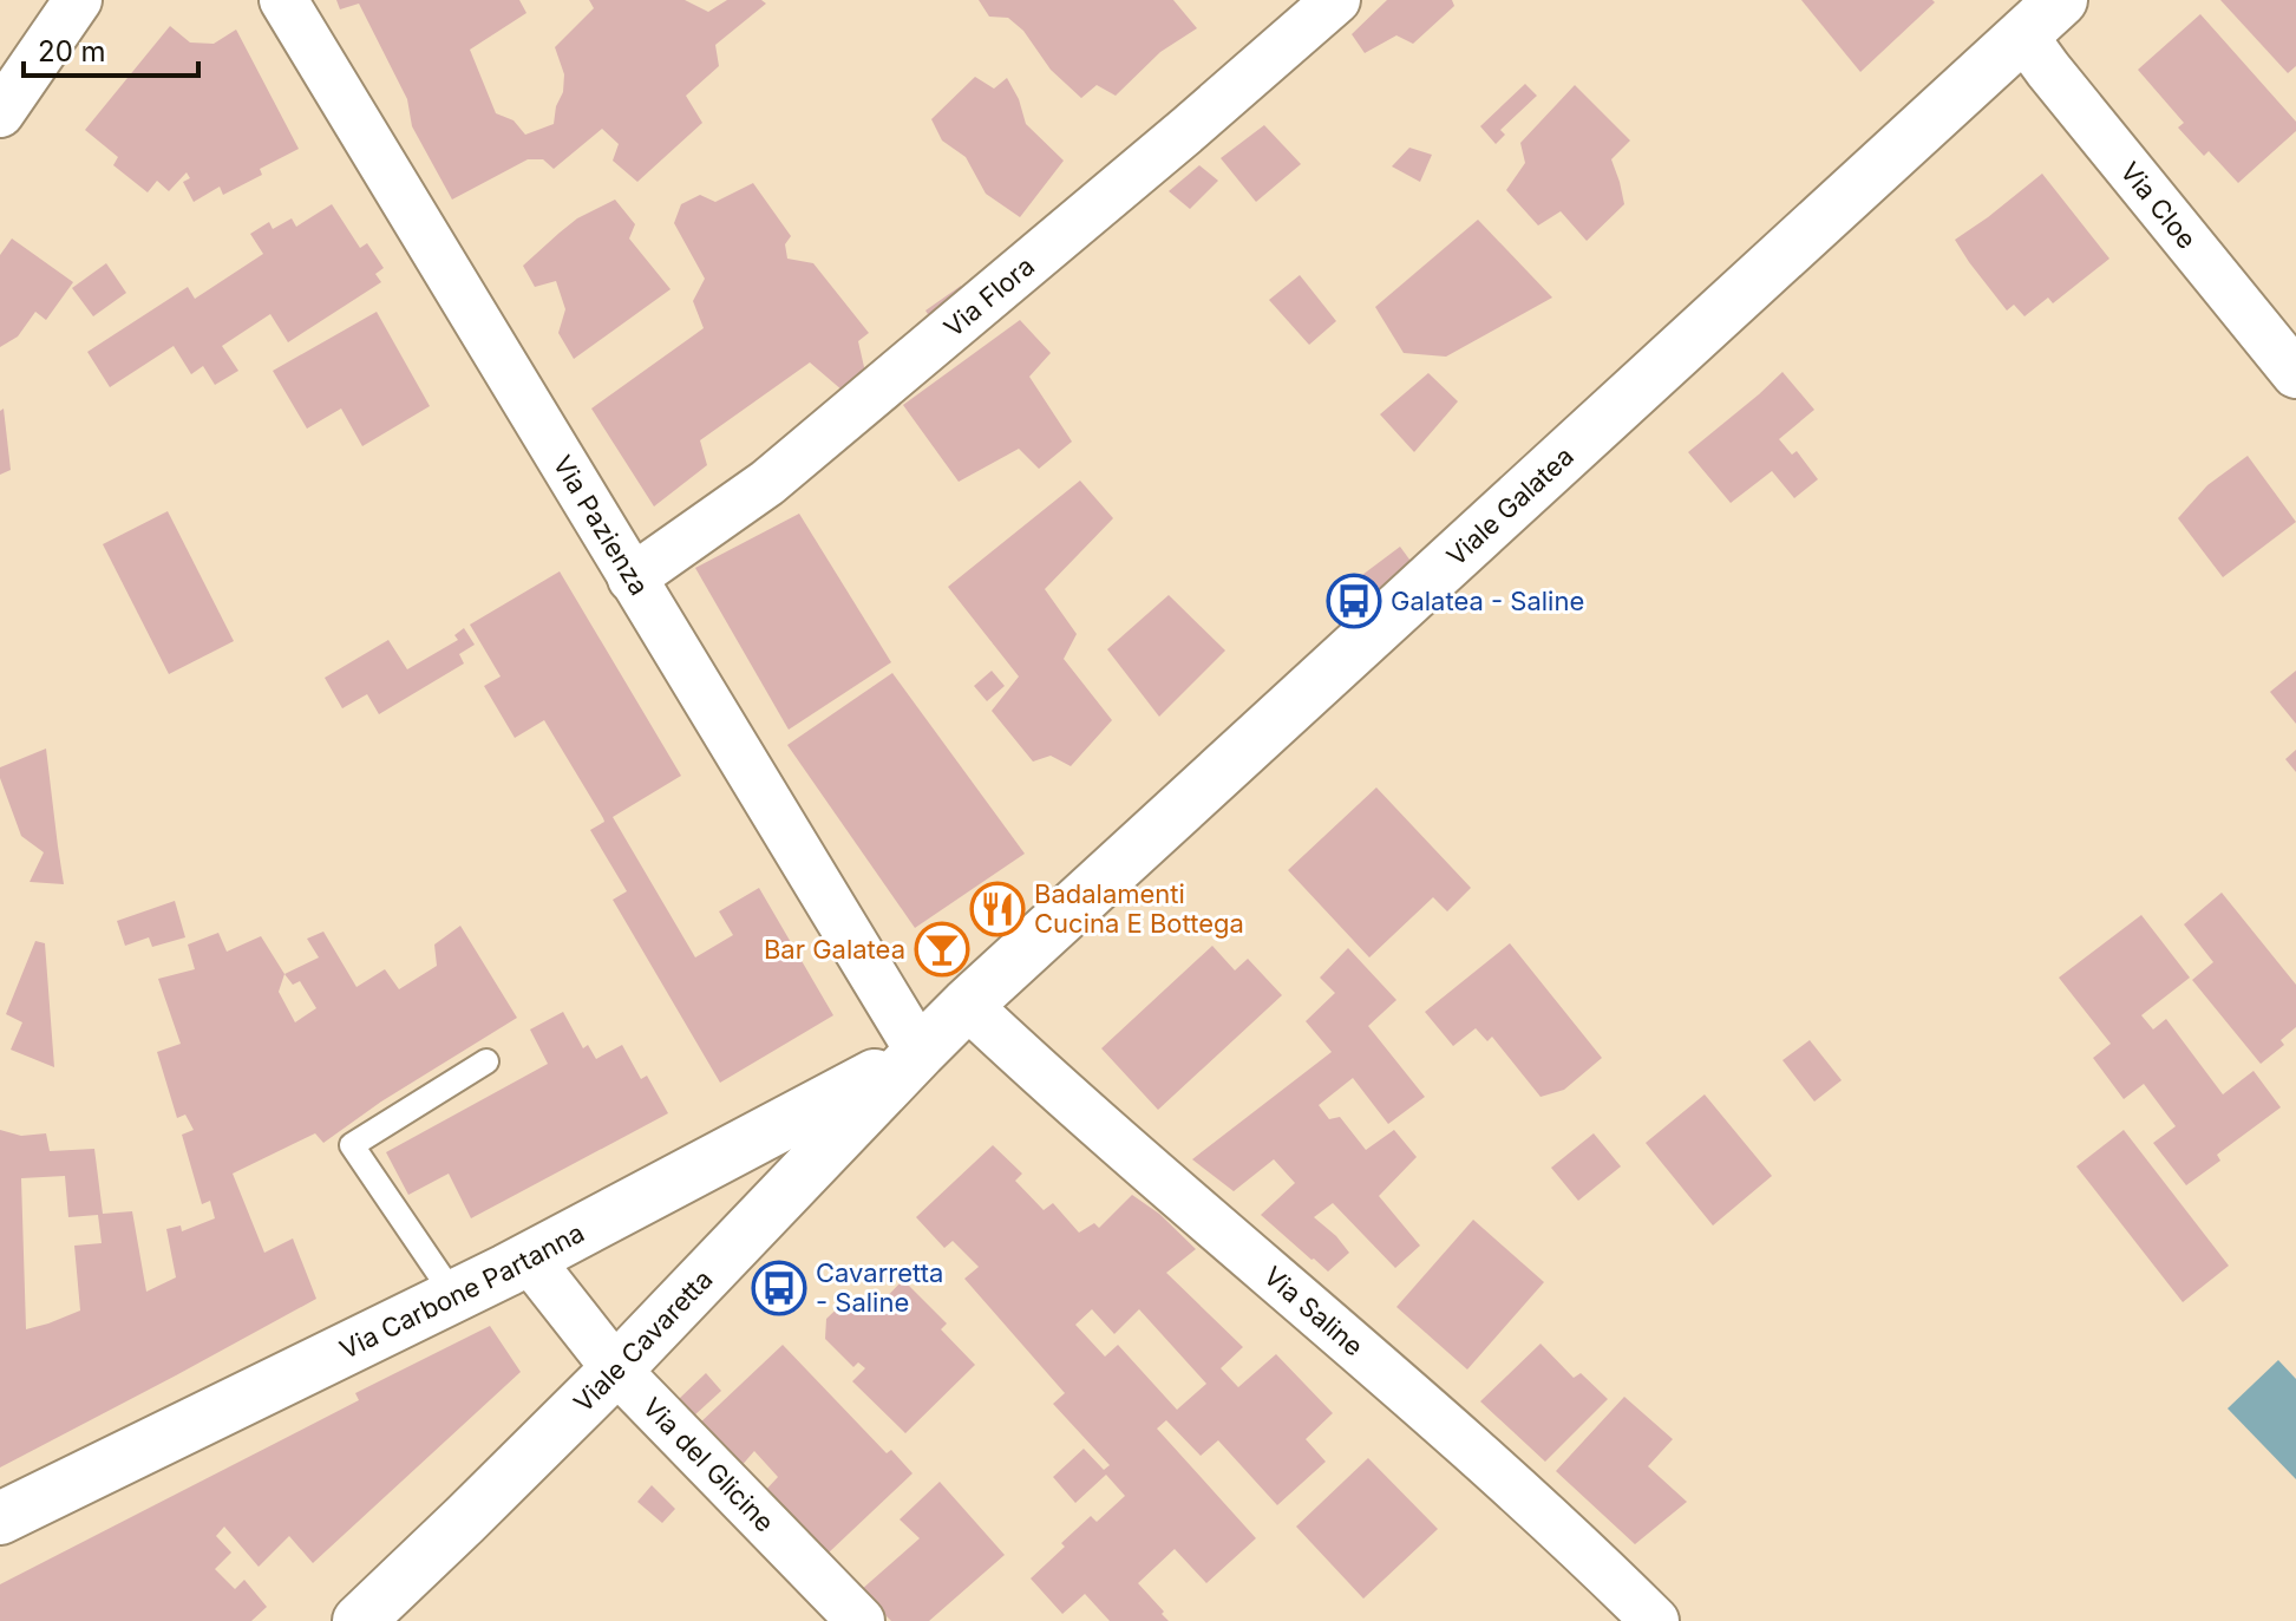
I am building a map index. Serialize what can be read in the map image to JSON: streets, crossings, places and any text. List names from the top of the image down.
{
  "streets": {
    "main road": ["Viale Galatea", "Via Carbone Partanna", "Viale Cavaretta"],
    "street": [
      "Via Cloe",
      "Via Flora",
      "Via Pazienza",
      "Via Saline",
      "Via del Glicine"
    ]
  },
  "crossings": [
    ["Via Cloe", "Viale Galatea"],
    ["Via Flora", "Via Pazienza"],
    ["Viale Galatea", "Via Pazienza"],
    ["Viale Galatea", "Via Carbone Partanna"],
    ["Viale Galatea", "Via Saline"],
    ["Viale Galatea", "Viale Cavaretta"],
    ["Via Pazienza", "Via Carbone Partanna"],
    ["Via Pazienza", "Viale Cavaretta"],
    ["Via Carbone Partanna", "Viale Cavaretta"],
    ["Via Carbone Partanna", "Via del Glicine"],
    ["Viale Cavaretta", "Via del Glicine"]
  ],
  "places": {
    "bus stop": ["Galatea - Saline", "Cavarretta - Saline"],
    "restaurant": ["Badalamenti Cucina E Bottega"],
    "bar": ["Bar Galatea"]
  },
  "scale_bar": "20 m"
}
